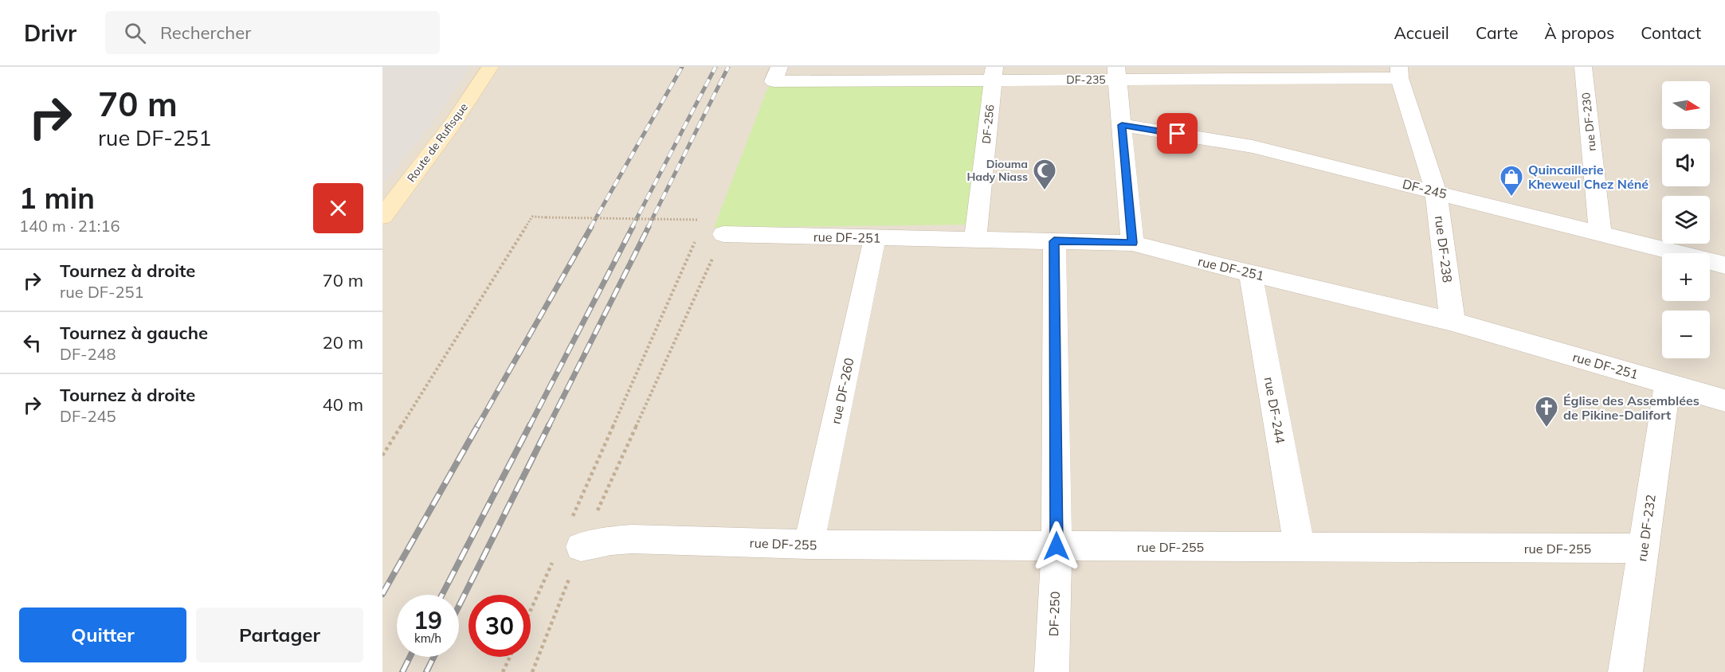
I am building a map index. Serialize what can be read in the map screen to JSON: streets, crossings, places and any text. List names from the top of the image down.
{
  "streets": {
    "main road": ["Route de Rufisque"],
    "street": [
      "DF-235",
      "rue DF-230",
      "DF-256",
      "DF-245",
      "rue DF-251",
      "rue DF-238",
      "rue DF-260",
      "rue DF-244",
      "rue DF-232",
      "rue DF-255",
      "DF-250"
    ]
  },
  "crossings": [
    ["DF-235", "DF-256"],
    ["DF-235", "rue DF-238"],
    ["rue DF-230", "DF-245"],
    ["DF-256", "rue DF-251"],
    ["DF-245", "rue DF-238"],
    ["rue DF-251", "rue DF-238"],
    ["rue DF-251", "rue DF-260"],
    ["rue DF-251", "rue DF-244"],
    ["rue DF-251", "rue DF-232"],
    ["rue DF-251", "DF-250"],
    ["rue DF-260", "rue DF-255"],
    ["rue DF-244", "rue DF-255"],
    ["rue DF-232", "rue DF-255"],
    ["rue DF-255", "DF-250"]
  ],
  "places": {
    "mosque": ["Diouma Hady Niass"],
    "shop": ["Quincaillerie Kheweul Chez Néné"],
    "church": ["Église des Assemblées de Pikine-Dalifort"]
  },
  "north": "right",
  "page": {
    "header": "Drivr",
    "search": "Rechercher",
    "nav": [
      "Accueil",
      "Carte",
      "À propos",
      "Contact"
    ],
    "turn": ["70 m", "rue DF-251"],
    "map_buttons": ["+", "−"],
    "heading": ["1 min", "140 m · 21:16"],
    "list": [
      {
        "name": "Tournez à droite",
        "note": "rue DF-251",
        "value": "70 m"
      },
      {
        "name": "Tournez à gauche",
        "note": "DF-248",
        "value": "20 m"
      },
      {
        "name": "Tournez à droite",
        "note": "DF-245",
        "value": "40 m"
      }
    ],
    "speed": "19 km/h",
    "limit": "30",
    "buttons": ["Quitter", "Partager"]
  }
}
